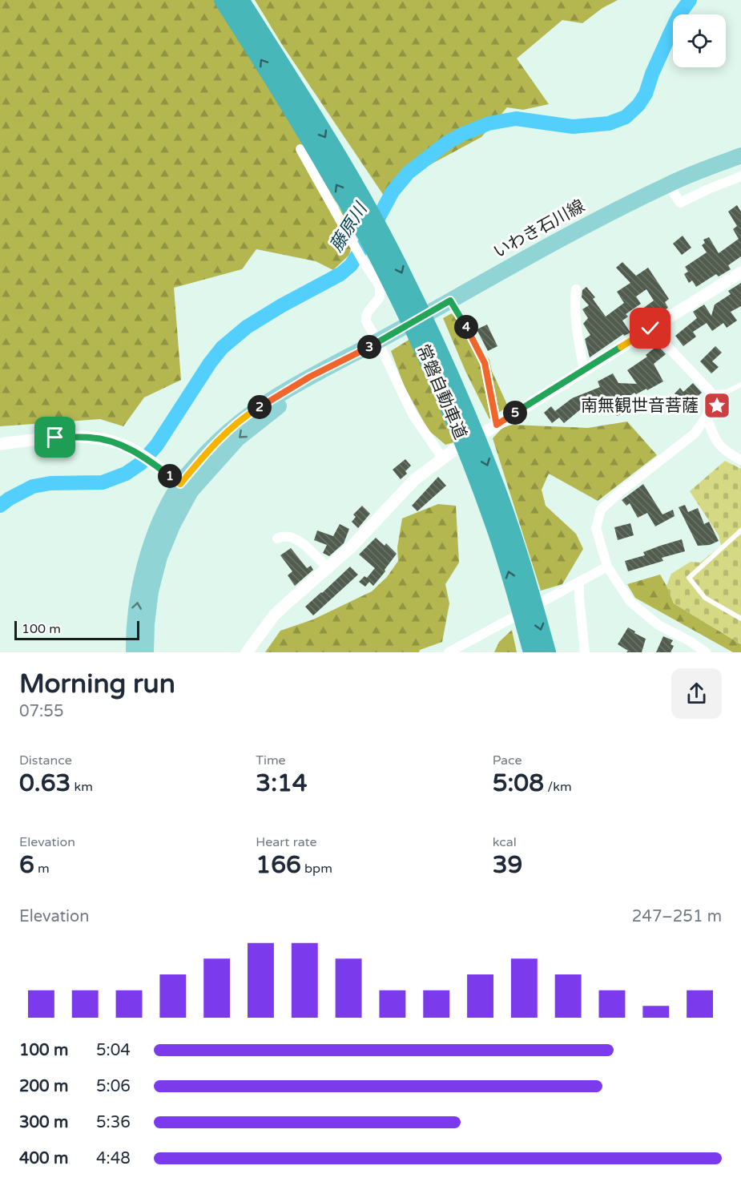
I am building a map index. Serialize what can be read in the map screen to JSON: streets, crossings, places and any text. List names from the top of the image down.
{
  "streets": {
    "highway": ["常磐自動車道"],
    "main road": ["いわき石川線"]
  },
  "water": ["藤原川"],
  "places": {
    "place": ["南無観世音菩薩"]
  },
  "scale_bar": "100 m",
  "page": {
    "pins": [
      "4",
      "3",
      "2",
      "5",
      "1"
    ],
    "scale": "100 m",
    "heading": ["Morning run", "07:55"],
    "stats": [
      ["Distance", "0.63 km"],
      ["Time", "3:14"],
      ["Pace", "5:08 /km"],
      ["Elevation", "6 m"],
      ["Heart rate", "166 bpm"],
      ["kcal", "39"]
    ],
    "chart": ["Elevation", "247–251 m"],
    "list": [
      {
        "name": "100 m",
        "note": "5:04"
      },
      {
        "name": "200 m",
        "note": "5:06"
      },
      {
        "name": "300 m",
        "note": "5:36"
      },
      {
        "name": "400 m",
        "note": "4:48"
      }
    ]
  }
}
